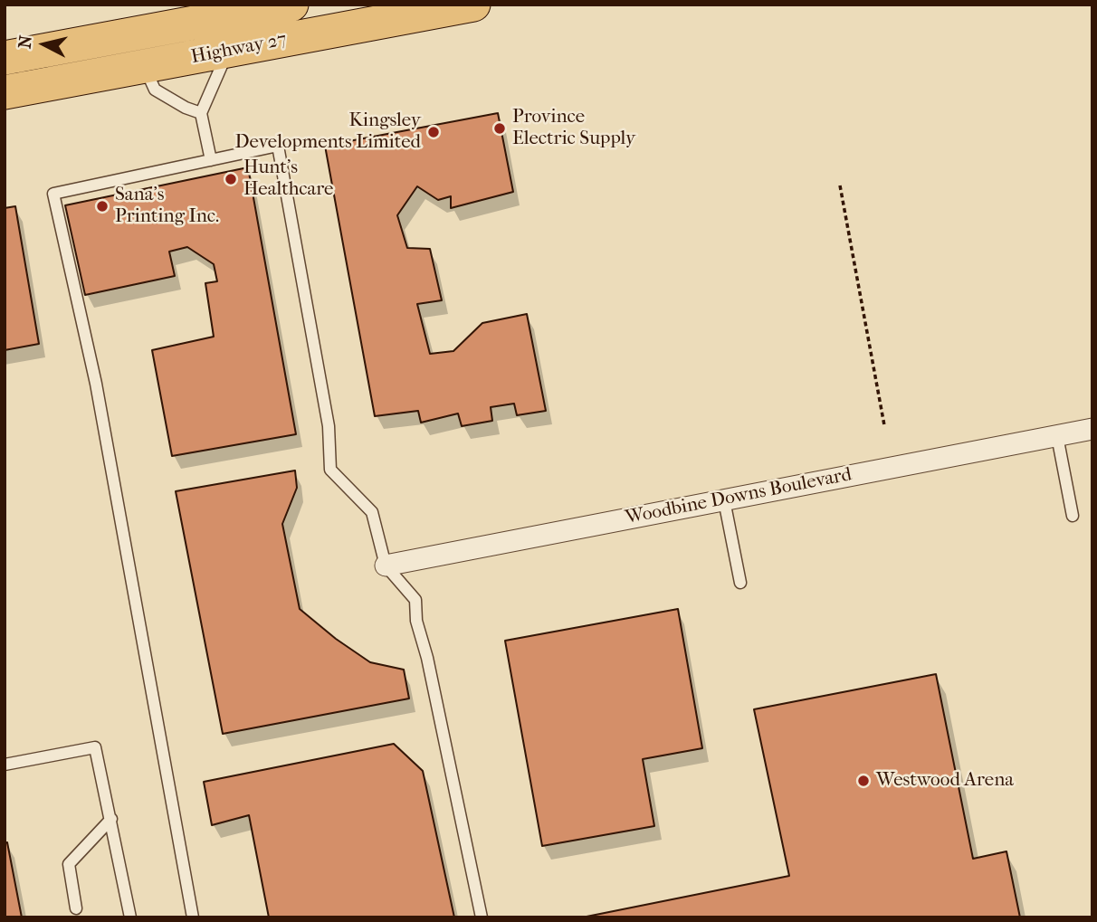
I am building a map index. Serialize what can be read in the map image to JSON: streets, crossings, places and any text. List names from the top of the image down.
{
  "streets": {
    "main road": ["Highway 27"],
    "street": ["Woodbine Downs Boulevard"]
  },
  "places": [
    "Province Electric Supply",
    "Kingsley Developments Limited",
    "Hunt’s Healthcare",
    "Sana’s Printing Inc.",
    "Westwood Arena"
  ],
  "north": "left"
}
